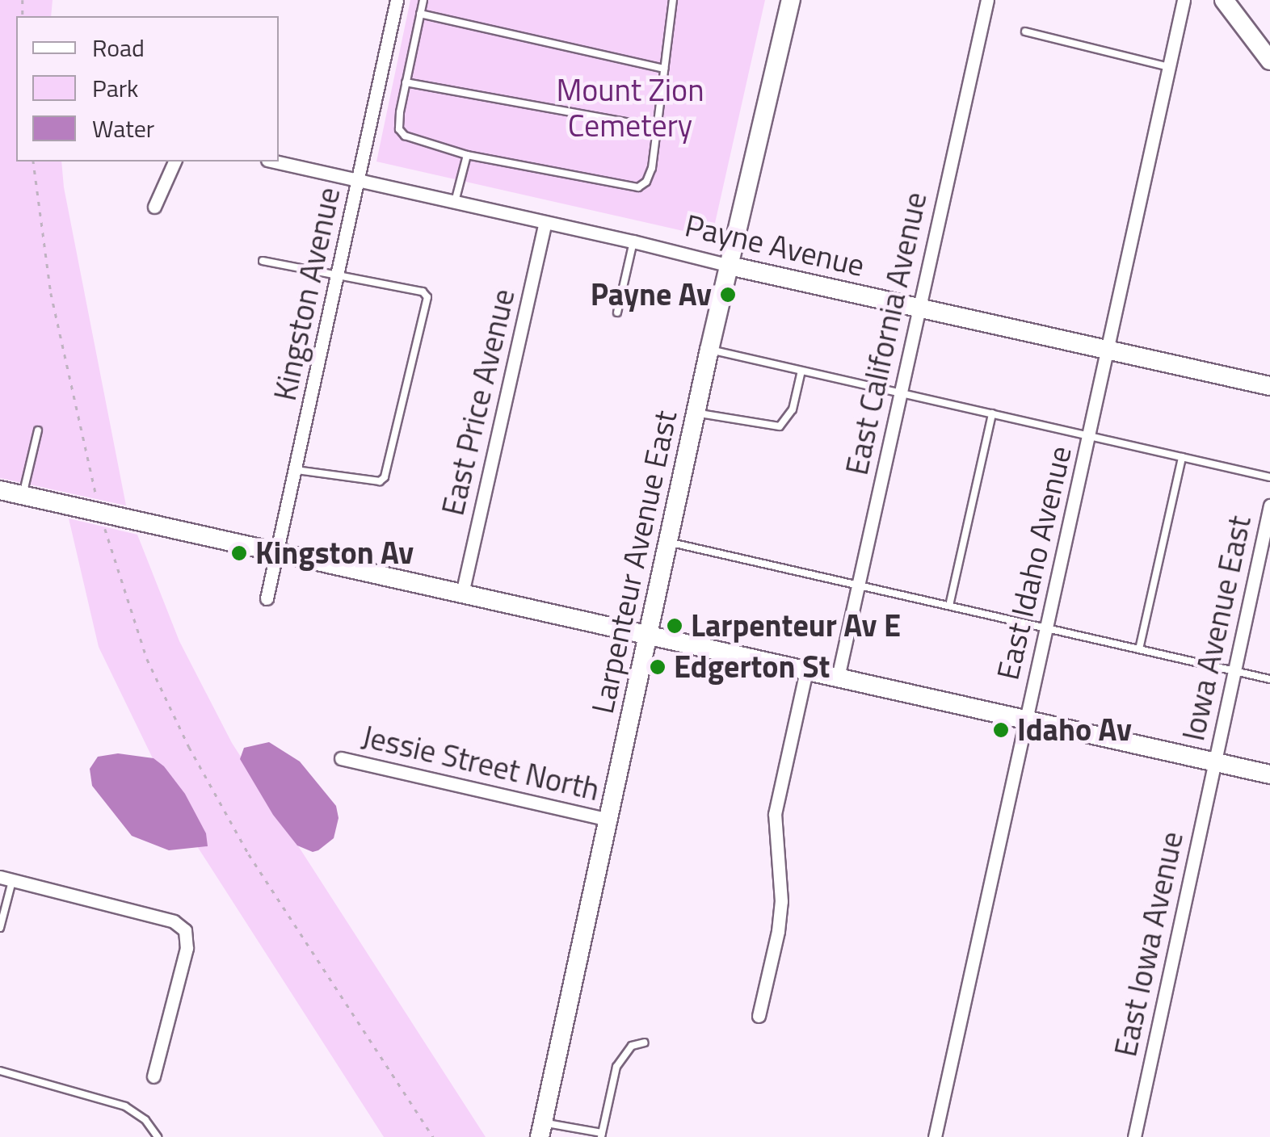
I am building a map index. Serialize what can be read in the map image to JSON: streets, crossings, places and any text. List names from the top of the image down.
{
  "streets": {
    "street": [
      "Payne Avenue",
      "Kingston Avenue",
      "East California Avenue",
      "East Price Avenue",
      "Larpenteur Avenue East",
      "East Idaho Avenue",
      "Iowa Avenue East",
      "Jessie Street North",
      "East Iowa Avenue"
    ]
  },
  "crossings": [
    ["Payne Avenue", "Kingston Avenue"],
    ["Payne Avenue", "East California Avenue"],
    ["Payne Avenue", "East Price Avenue"],
    ["Payne Avenue", "Larpenteur Avenue East"],
    ["Payne Avenue", "East Idaho Avenue"],
    ["Larpenteur Avenue East", "Jessie Street North"],
    ["Iowa Avenue East", "East Iowa Avenue"]
  ],
  "parks": ["Mount Zion Cemetery"],
  "places": [
    "Payne Av",
    "Kingston Av",
    "Larpenteur Av E",
    "Edgerton St",
    "Idaho Av"
  ],
  "legend": ["Road", "Park", "Water"]
}
